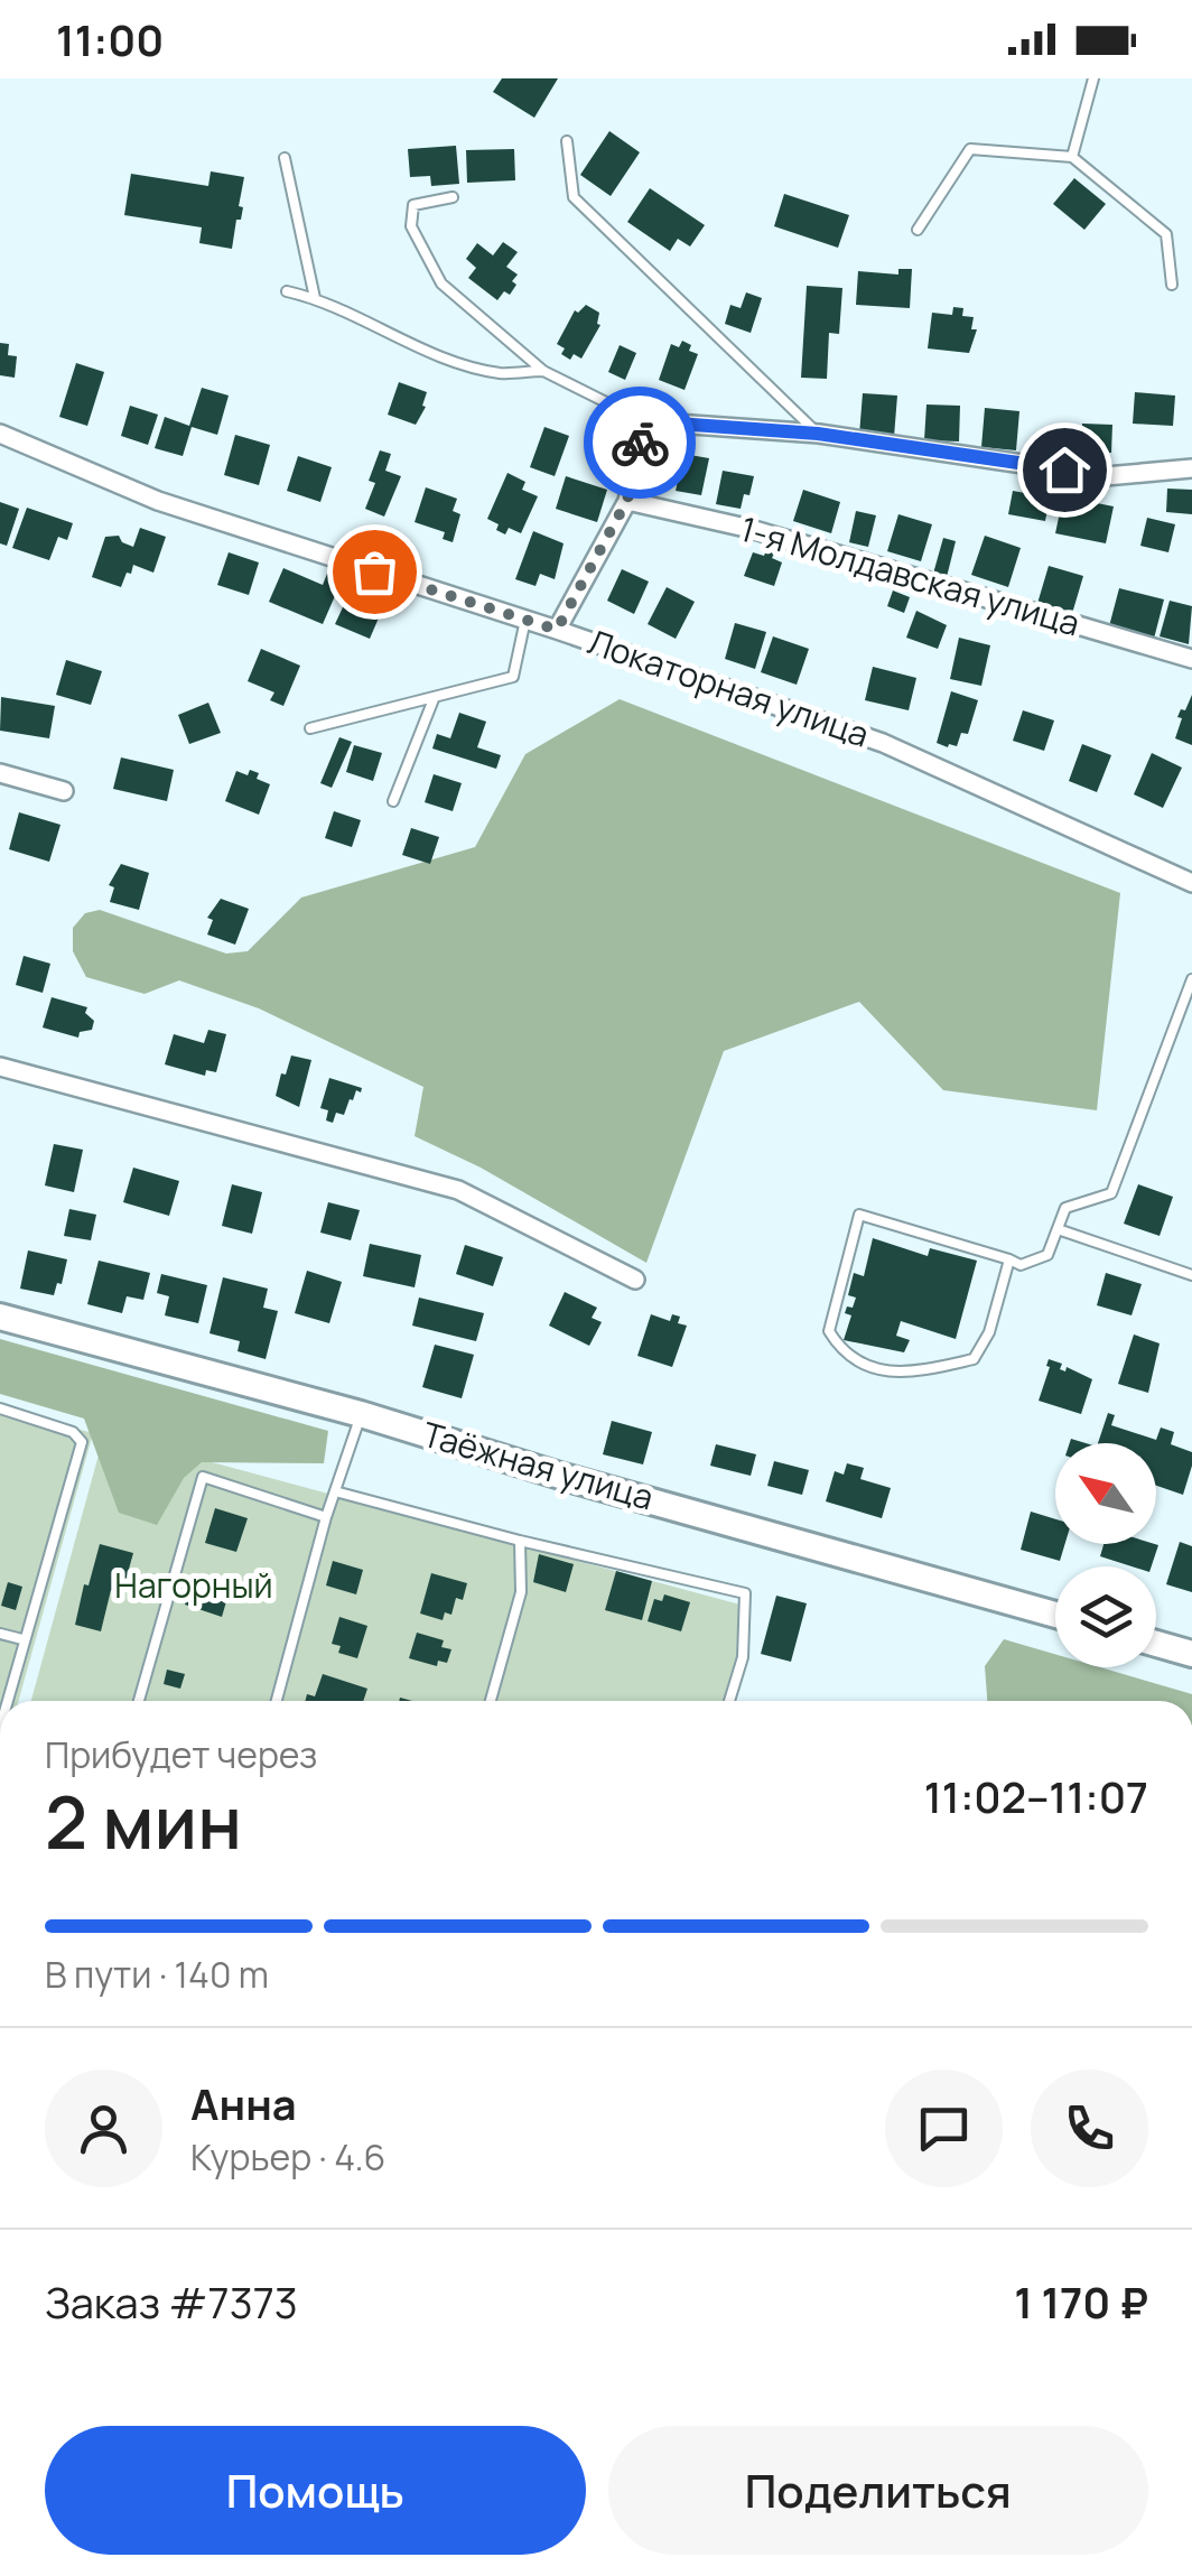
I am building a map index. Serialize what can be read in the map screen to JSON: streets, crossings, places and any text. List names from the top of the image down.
{
  "streets": {
    "street": ["1-я Молдавская улица", "Локаторная улица", "Таёжная улица"]
  },
  "parks": ["Нагорный"],
  "north": "top left",
  "page": {
    "status": "11:00",
    "heading": ["2 мин", "Прибудет через", "11:02–11:07"],
    "panel": [
      "Анна",
      "Курьер · 4.6",
      "Заказ #7373",
      "1 170 ₽"
    ],
    "bar": "В пути · 140 m",
    "buttons": ["Помощь", "Поделиться"]
  }
}
